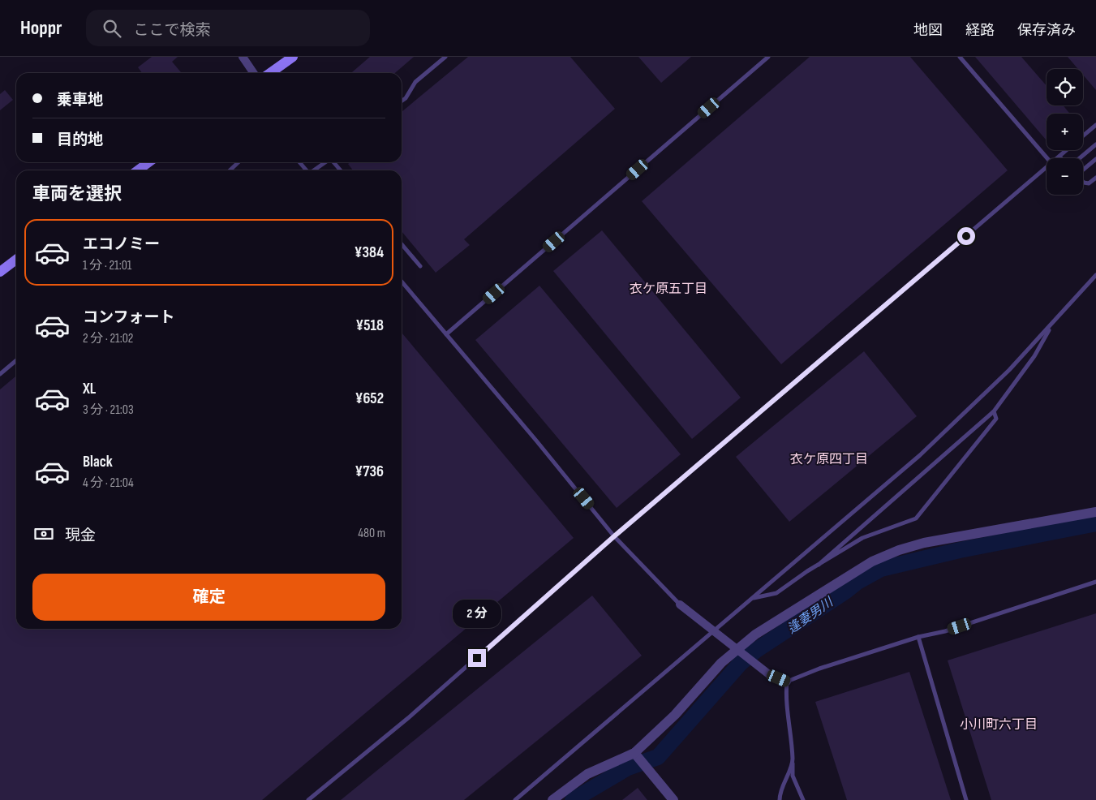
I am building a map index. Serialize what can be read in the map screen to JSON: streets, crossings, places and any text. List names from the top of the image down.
{
  "districts": ["衣ケ原五丁目", "衣ケ原四丁目", "小川町六丁目"],
  "water": ["逢妻男川"],
  "page": {
    "header": "Hoppr",
    "search": "ここで検索",
    "nav": ["地図", "経路", "保存済み"],
    "map_buttons": ["+", "−"],
    "banner": ["乗車地", "目的地"],
    "heading": "車両を選択",
    "list": [
      {
        "name": "エコノミー",
        "note": "1 分 · 21:01",
        "value": "¥384"
      },
      {
        "name": "コンフォート",
        "note": "2 分 · 21:02",
        "value": "¥518"
      },
      {
        "name": "XL",
        "note": "3 分 · 21:03",
        "value": "¥652"
      },
      {
        "name": "Black",
        "note": "4 分 · 21:04",
        "value": "¥736"
      }
    ],
    "pay": ["現金", "480 m"],
    "buttons": "確定",
    "bubble": "2 分"
  }
}
